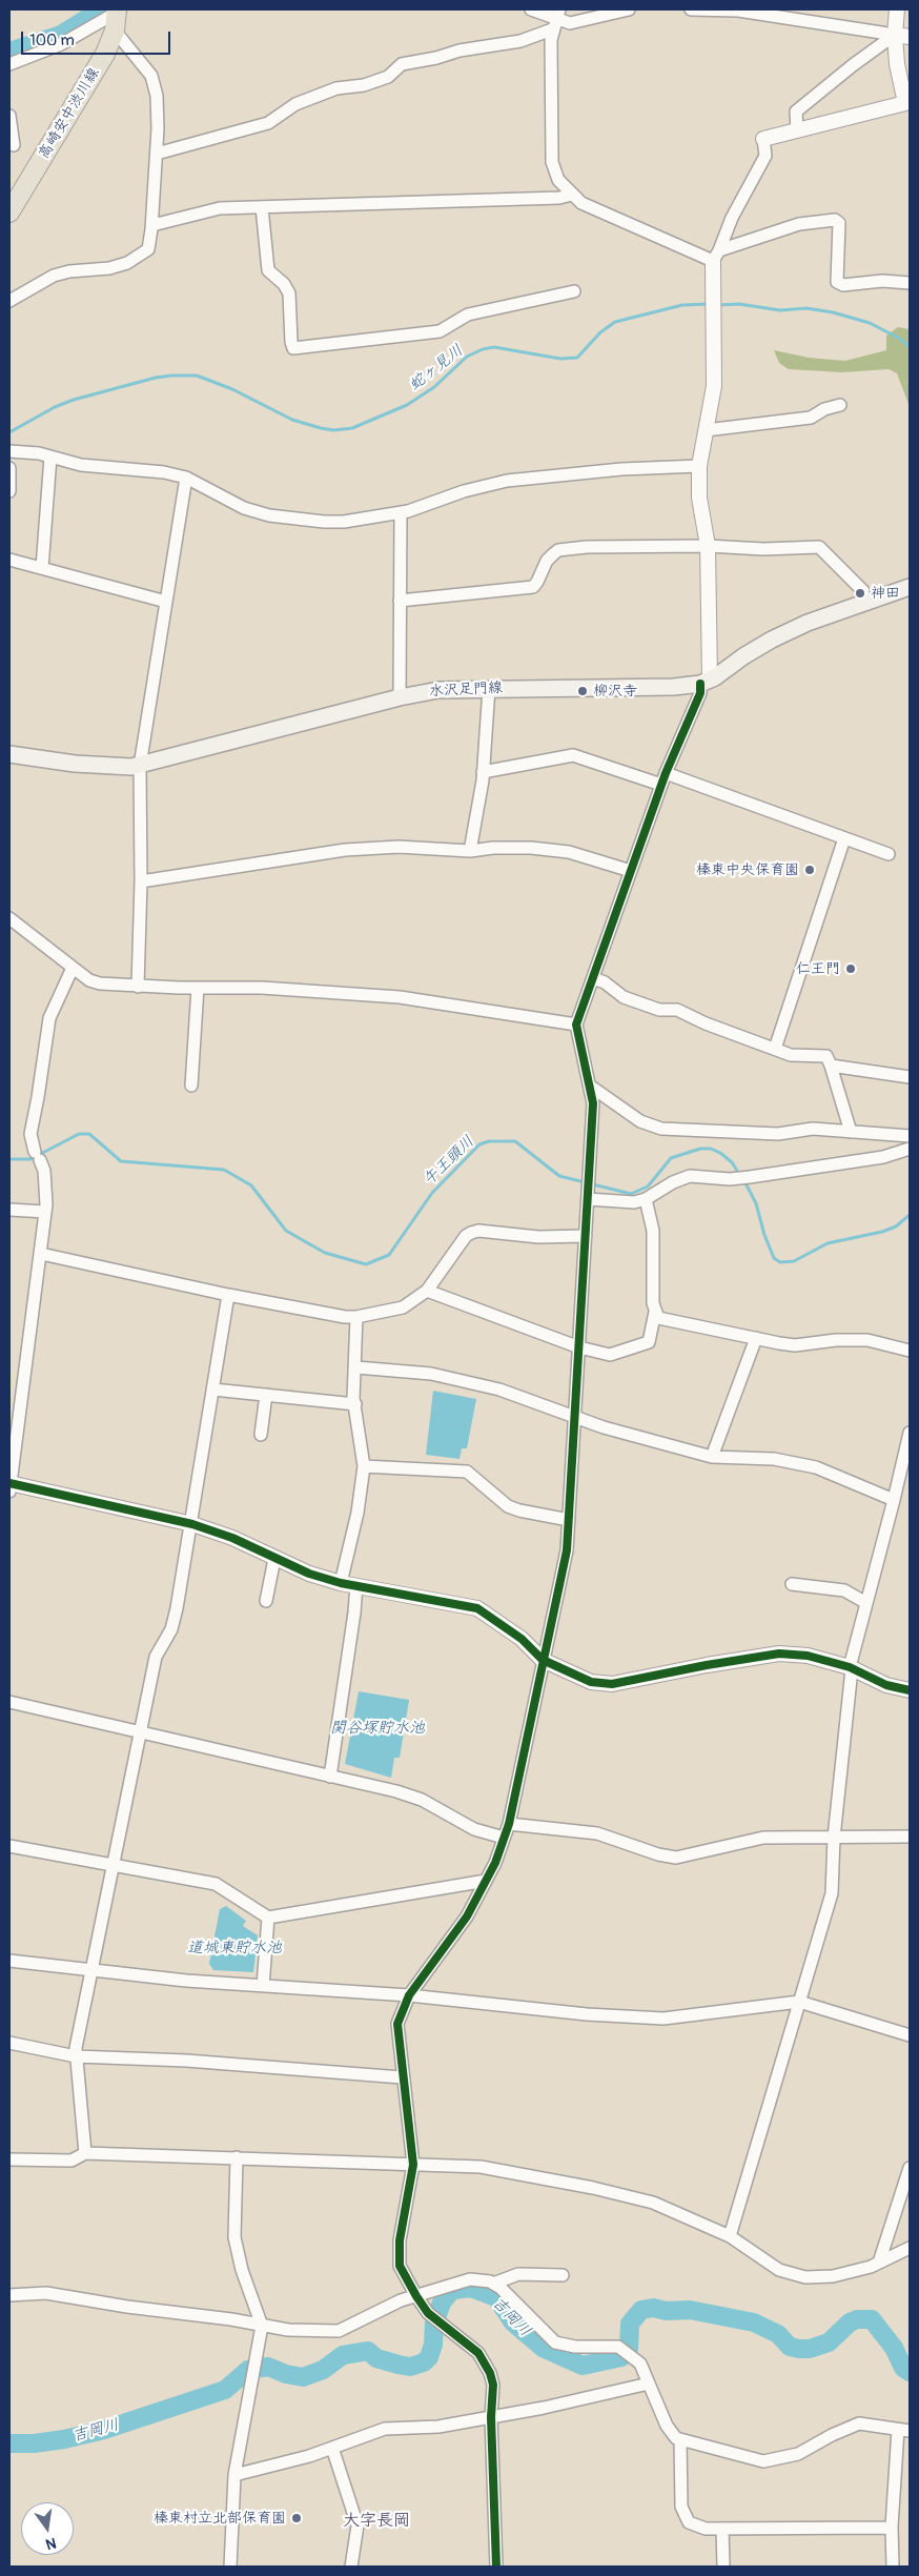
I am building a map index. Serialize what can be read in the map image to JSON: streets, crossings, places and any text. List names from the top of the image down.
{
  "streets": {
    "main road": ["高崎安中渋川線", "水沢足門線"]
  },
  "districts": ["大字長岡"],
  "water": [
    "蛇ヶ見川",
    "午王頭川",
    "関谷塚貯水池",
    "道城東貯水池",
    "吉岡川"
  ],
  "places": [
    "神田",
    "柳沢寺",
    "榛東中央保育園",
    "仁王門",
    "榛東村立北部保育園"
  ],
  "scale_bar": "100 m",
  "north": "bottom"
}
